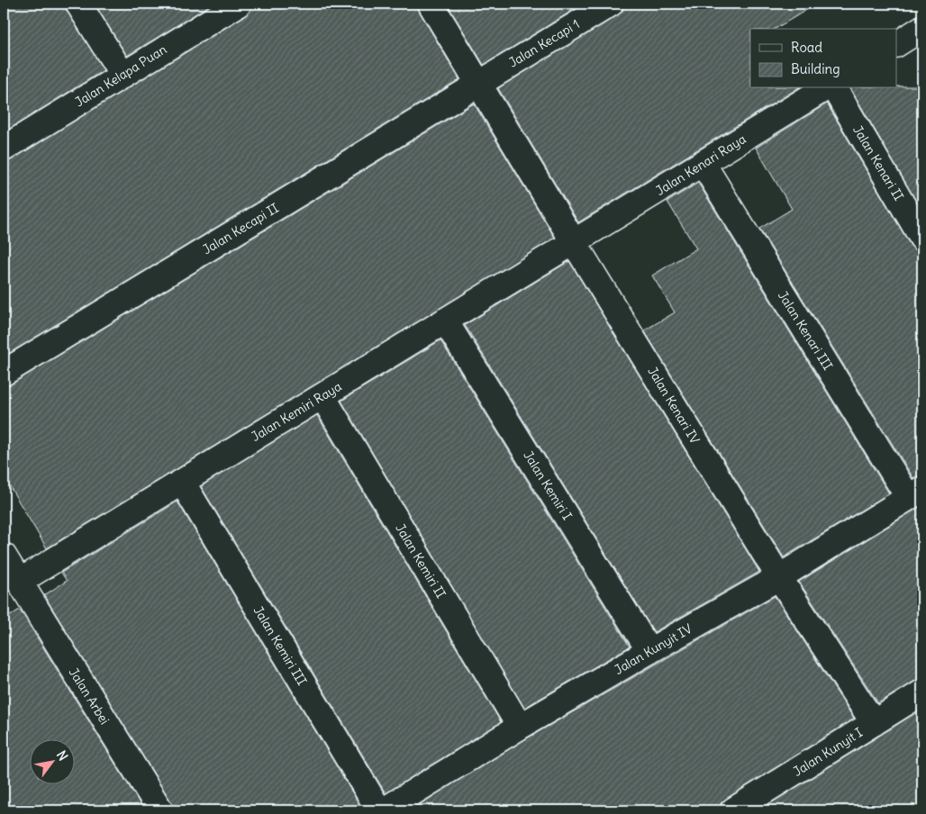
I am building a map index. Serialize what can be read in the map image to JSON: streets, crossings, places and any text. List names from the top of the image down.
{
  "streets": {
    "street": [
      "Jalan Kecapi 1",
      "Jalan Kelapa Puan",
      "Jalan Kenari II",
      "Jalan Kenari Raya",
      "Jalan Kecapi II",
      "Jalan Kenari III",
      "Jalan Kenari IV",
      "Jalan Kemiri Raya",
      "Jalan Kemiri I",
      "Jalan Kemiri II",
      "Jalan Kemiri III",
      "Jalan Kunyit IV",
      "Jalan Arbei",
      "Jalan Kunyit I"
    ]
  },
  "crossings": [
    ["Jalan Kecapi 1", "Jalan Kecapi II"],
    ["Jalan Kecapi 1", "Jalan Kenari IV"],
    ["Jalan Kenari Raya", "Jalan Kenari III"],
    ["Jalan Kenari Raya", "Jalan Kenari IV"],
    ["Jalan Kenari Raya", "Jalan Kemiri Raya"],
    ["Jalan Kecapi II", "Jalan Kenari IV"],
    ["Jalan Kenari III", "Jalan Kunyit IV"],
    ["Jalan Kenari IV", "Jalan Kemiri Raya"],
    ["Jalan Kenari IV", "Jalan Kunyit IV"],
    ["Jalan Kenari IV", "Jalan Kunyit I"],
    ["Jalan Kemiri Raya", "Jalan Kemiri I"],
    ["Jalan Kemiri Raya", "Jalan Kemiri II"],
    ["Jalan Kemiri Raya", "Jalan Kemiri III"],
    ["Jalan Kemiri Raya", "Jalan Arbei"],
    ["Jalan Kemiri I", "Jalan Kunyit IV"],
    ["Jalan Kemiri II", "Jalan Kunyit IV"]
  ],
  "legend": ["Road", "Building"],
  "north": "top right"
}
